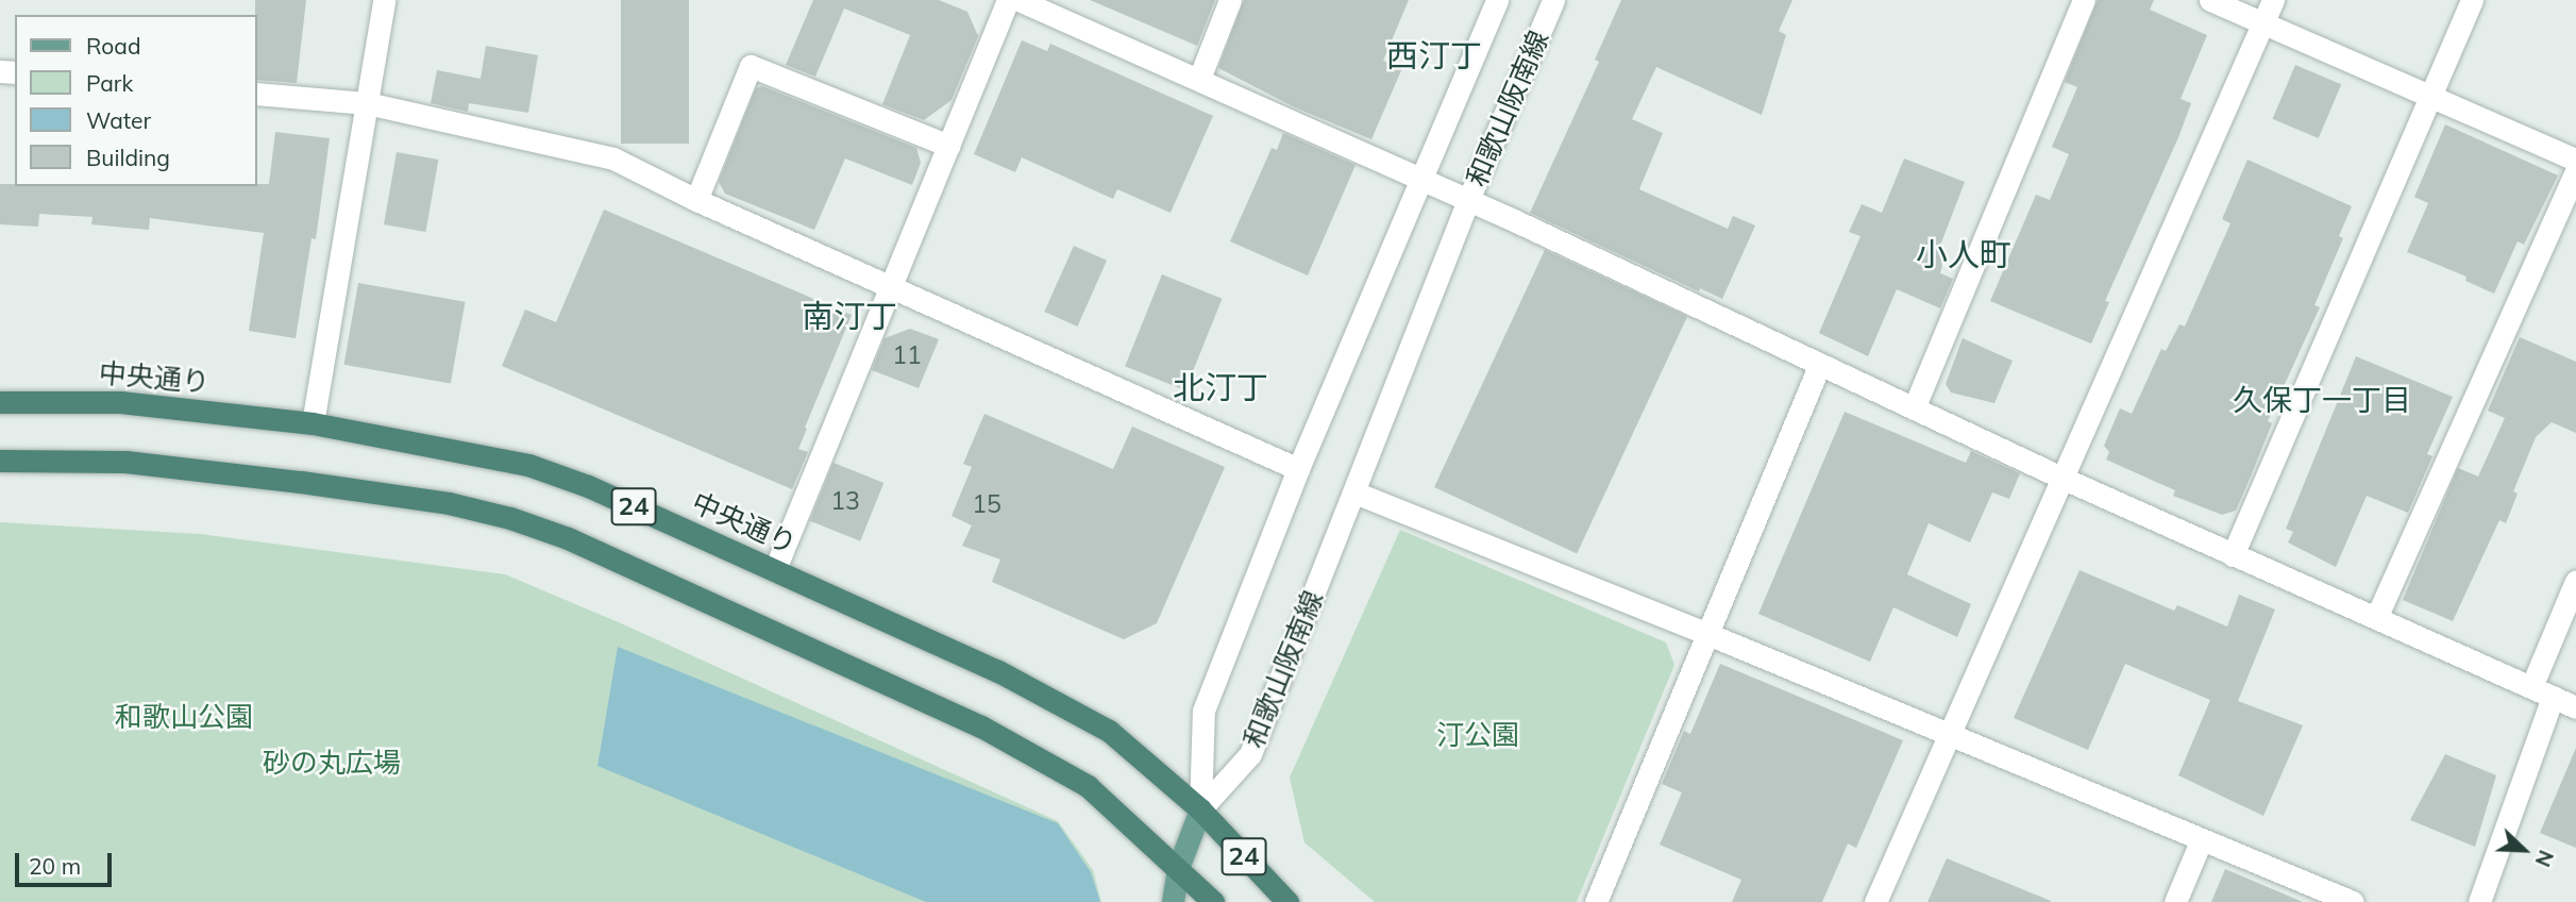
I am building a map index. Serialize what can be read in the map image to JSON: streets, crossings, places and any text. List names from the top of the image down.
{
  "streets": {
    "highway": ["中央通り", "24"],
    "street": ["和歌山阪南線"]
  },
  "crossings": [
    ["和歌山阪南線", "中央通り"]
  ],
  "districts": [
    "西汀丁",
    "小人町",
    "南汀丁",
    "北汀丁",
    "久保丁一丁目"
  ],
  "parks": ["和歌山公園", "汀公園", "砂の丸広場"],
  "house_numbers": ["11", "13", "15"],
  "legend": [
    "Road",
    "Park",
    "Water",
    "Building"
  ],
  "scale_bar": "20 m",
  "north": "bottom right"
}
